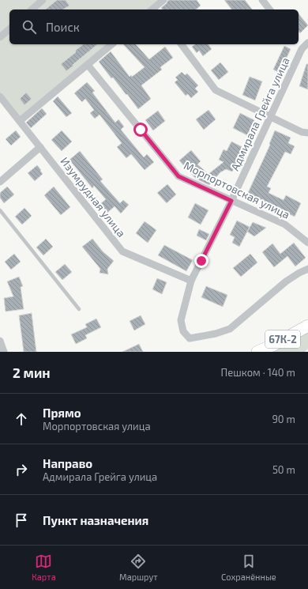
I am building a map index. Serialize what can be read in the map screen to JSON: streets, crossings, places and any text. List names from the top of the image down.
{
  "streets": {
    "main road": ["67К-2"],
    "street": ["Адмирала Грейга улица", "Морпортовская улица", "Изумрудная улица"]
  },
  "crossings": [
    ["Адмирала Грейга улица", "Морпортовская улица"],
    ["Адмирала Грейга улица", "Изумрудная улица"]
  ],
  "page": {
    "search": "Поиск",
    "heading": ["2 мин", "Пешком · 140 m"],
    "list": [
      ["Прямо", "Морпортовская улица", "90 m"],
      ["Направо", "Адмирала Грейга улица", "50 m"],
      "Пункт назначения"
    ],
    "nav": ["Карта", "Маршрут", "Сохранённые"]
  }
}
